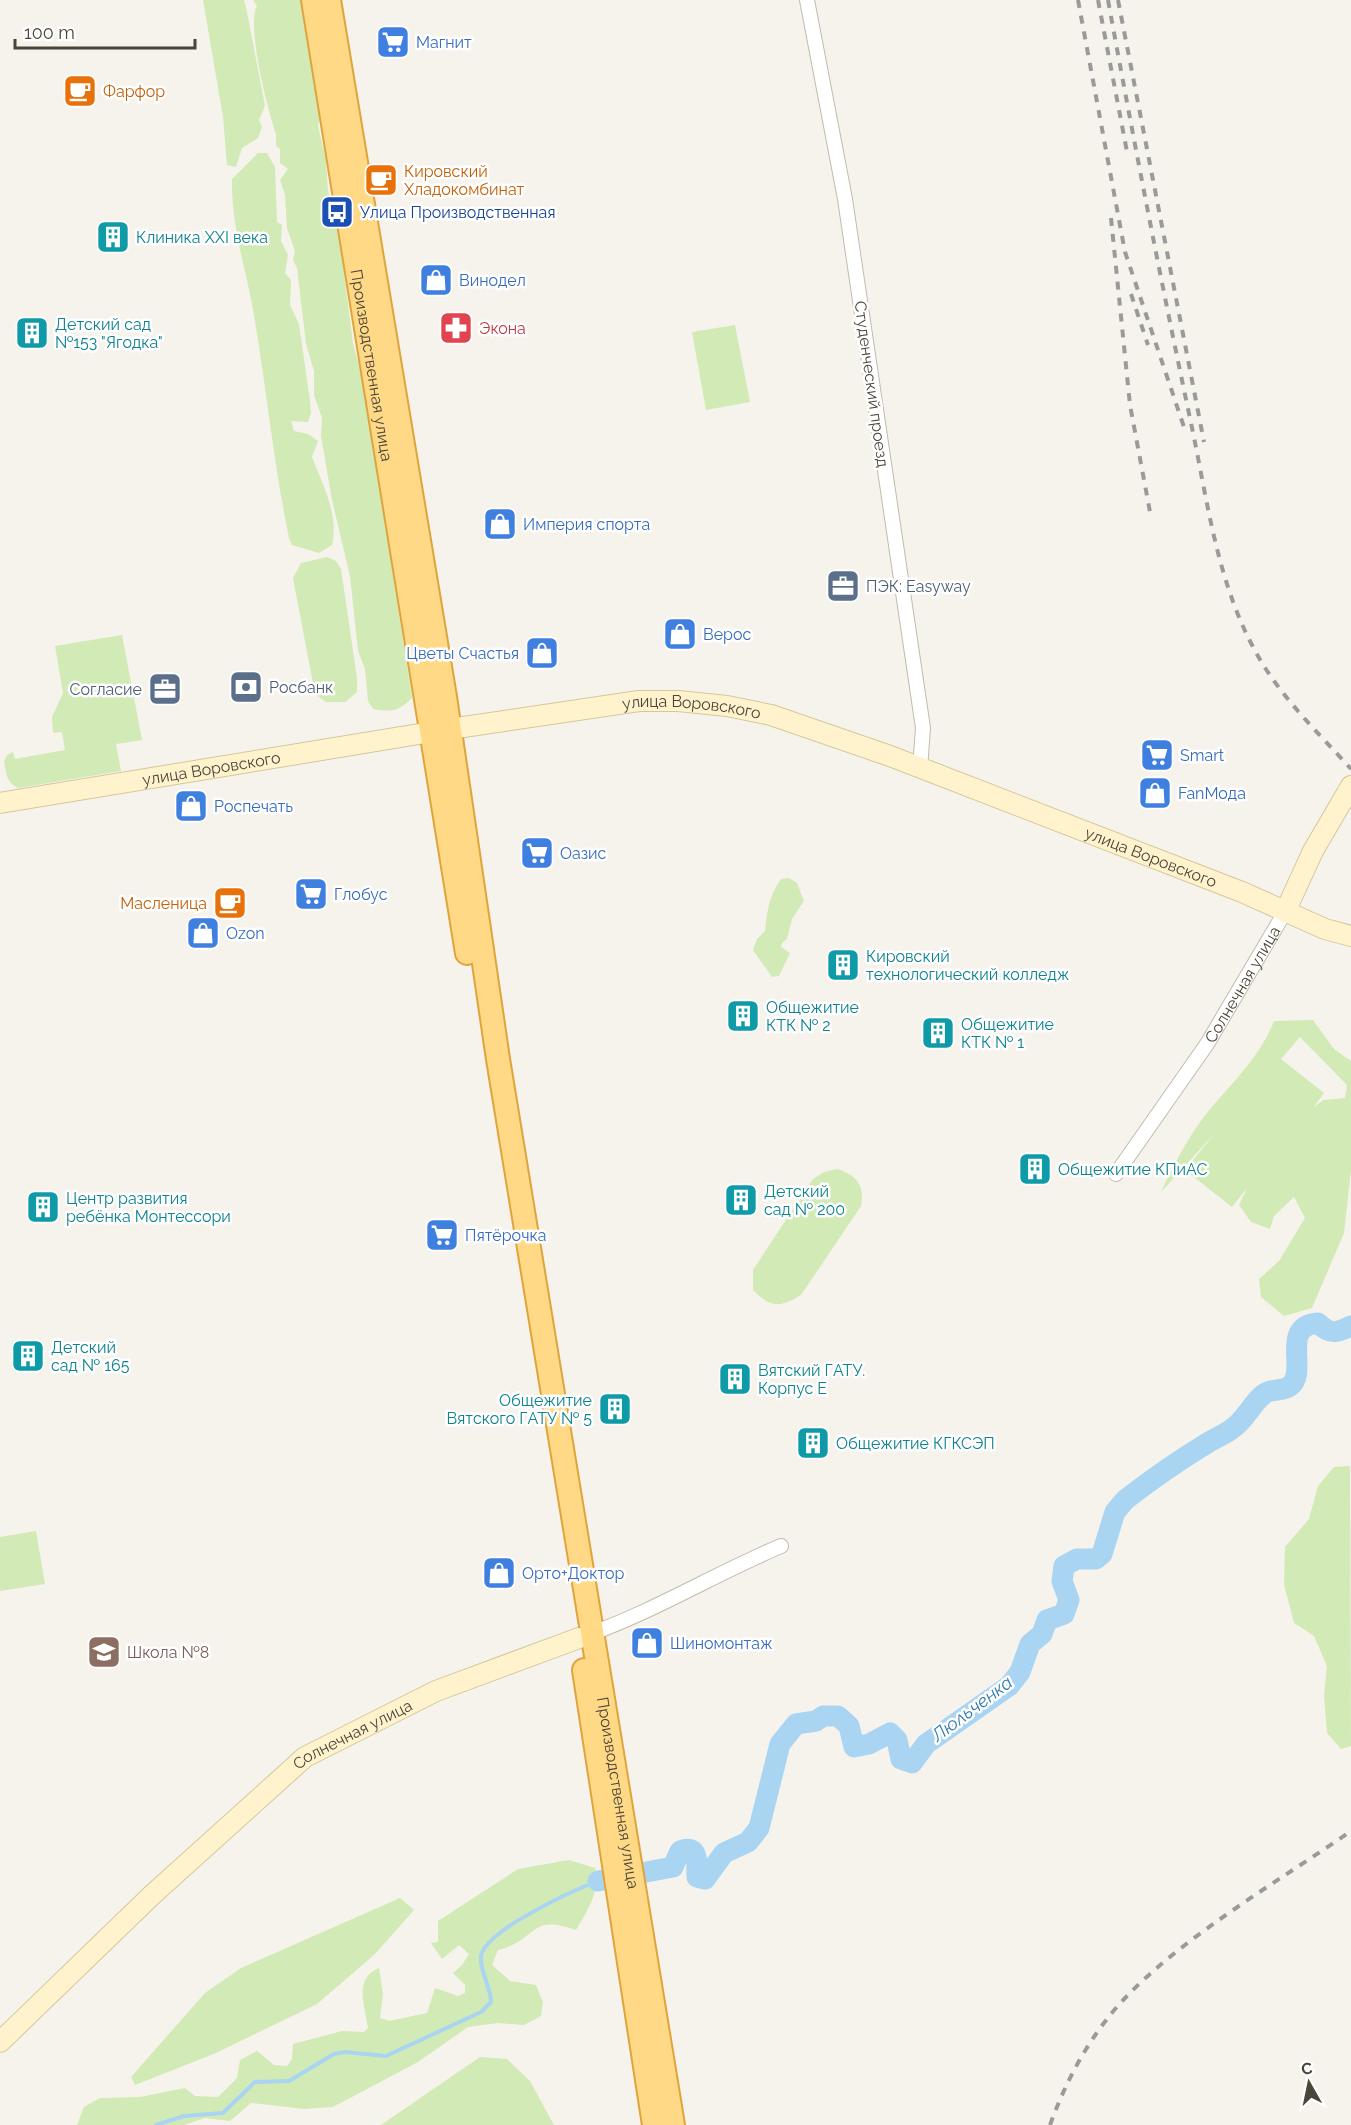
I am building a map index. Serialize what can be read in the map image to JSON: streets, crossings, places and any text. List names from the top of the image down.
{
  "streets": {
    "highway": ["Производственная улица"],
    "main road": ["улица Воровского", "Солнечная улица"],
    "street": ["Студенческий проезд"]
  },
  "crossings": [
    ["Производственная улица", "улица Воровского"],
    ["Производственная улица", "Солнечная улица"],
    ["Студенческий проезд", "улица Воровского"],
    ["улица Воровского", "Солнечная улица"]
  ],
  "water": ["Люльченка"],
  "places": {
    "supermarket": [
      "Магнит",
      "Smart",
      "Оазис",
      "Глобус",
      "Пятёрочка"
    ],
    "cafe": ["Фарфор", "Кировский Хладокомбинат", "Масленица"],
    "bus stop": ["Улица Производственная"],
    "building": [
      "Клиника XXI века",
      "Детский сад №153 \"Ягодка\"",
      "Кировский технологический колледж",
      "Общежитие КТК № 2",
      "Общежитие КТК № 1",
      "Общежитие КПиАС",
      "Детский сад № 200",
      "Центр развития ребёнка Монтессори",
      "Детский сад № 165",
      "Вятский ГАТУ. Корпус Е",
      "Общежитие Вятского ГАТУ № 5",
      "Общежитие КГКСЭП"
    ],
    "shop": [
      "Винодел",
      "Империя спорта",
      "Верос",
      "Цветы Счастья",
      "FanМода",
      "Роспечать",
      "Ozon",
      "Орто+Доктор",
      "Шиномонтаж"
    ],
    "pharmacy": ["Экона"],
    "office": ["ПЭК: Easyway", "Согласие"],
    "bank": ["Росбанк"],
    "school or university": ["Школа №8"]
  },
  "scale_bar": "100 m",
  "north": "top"
}
